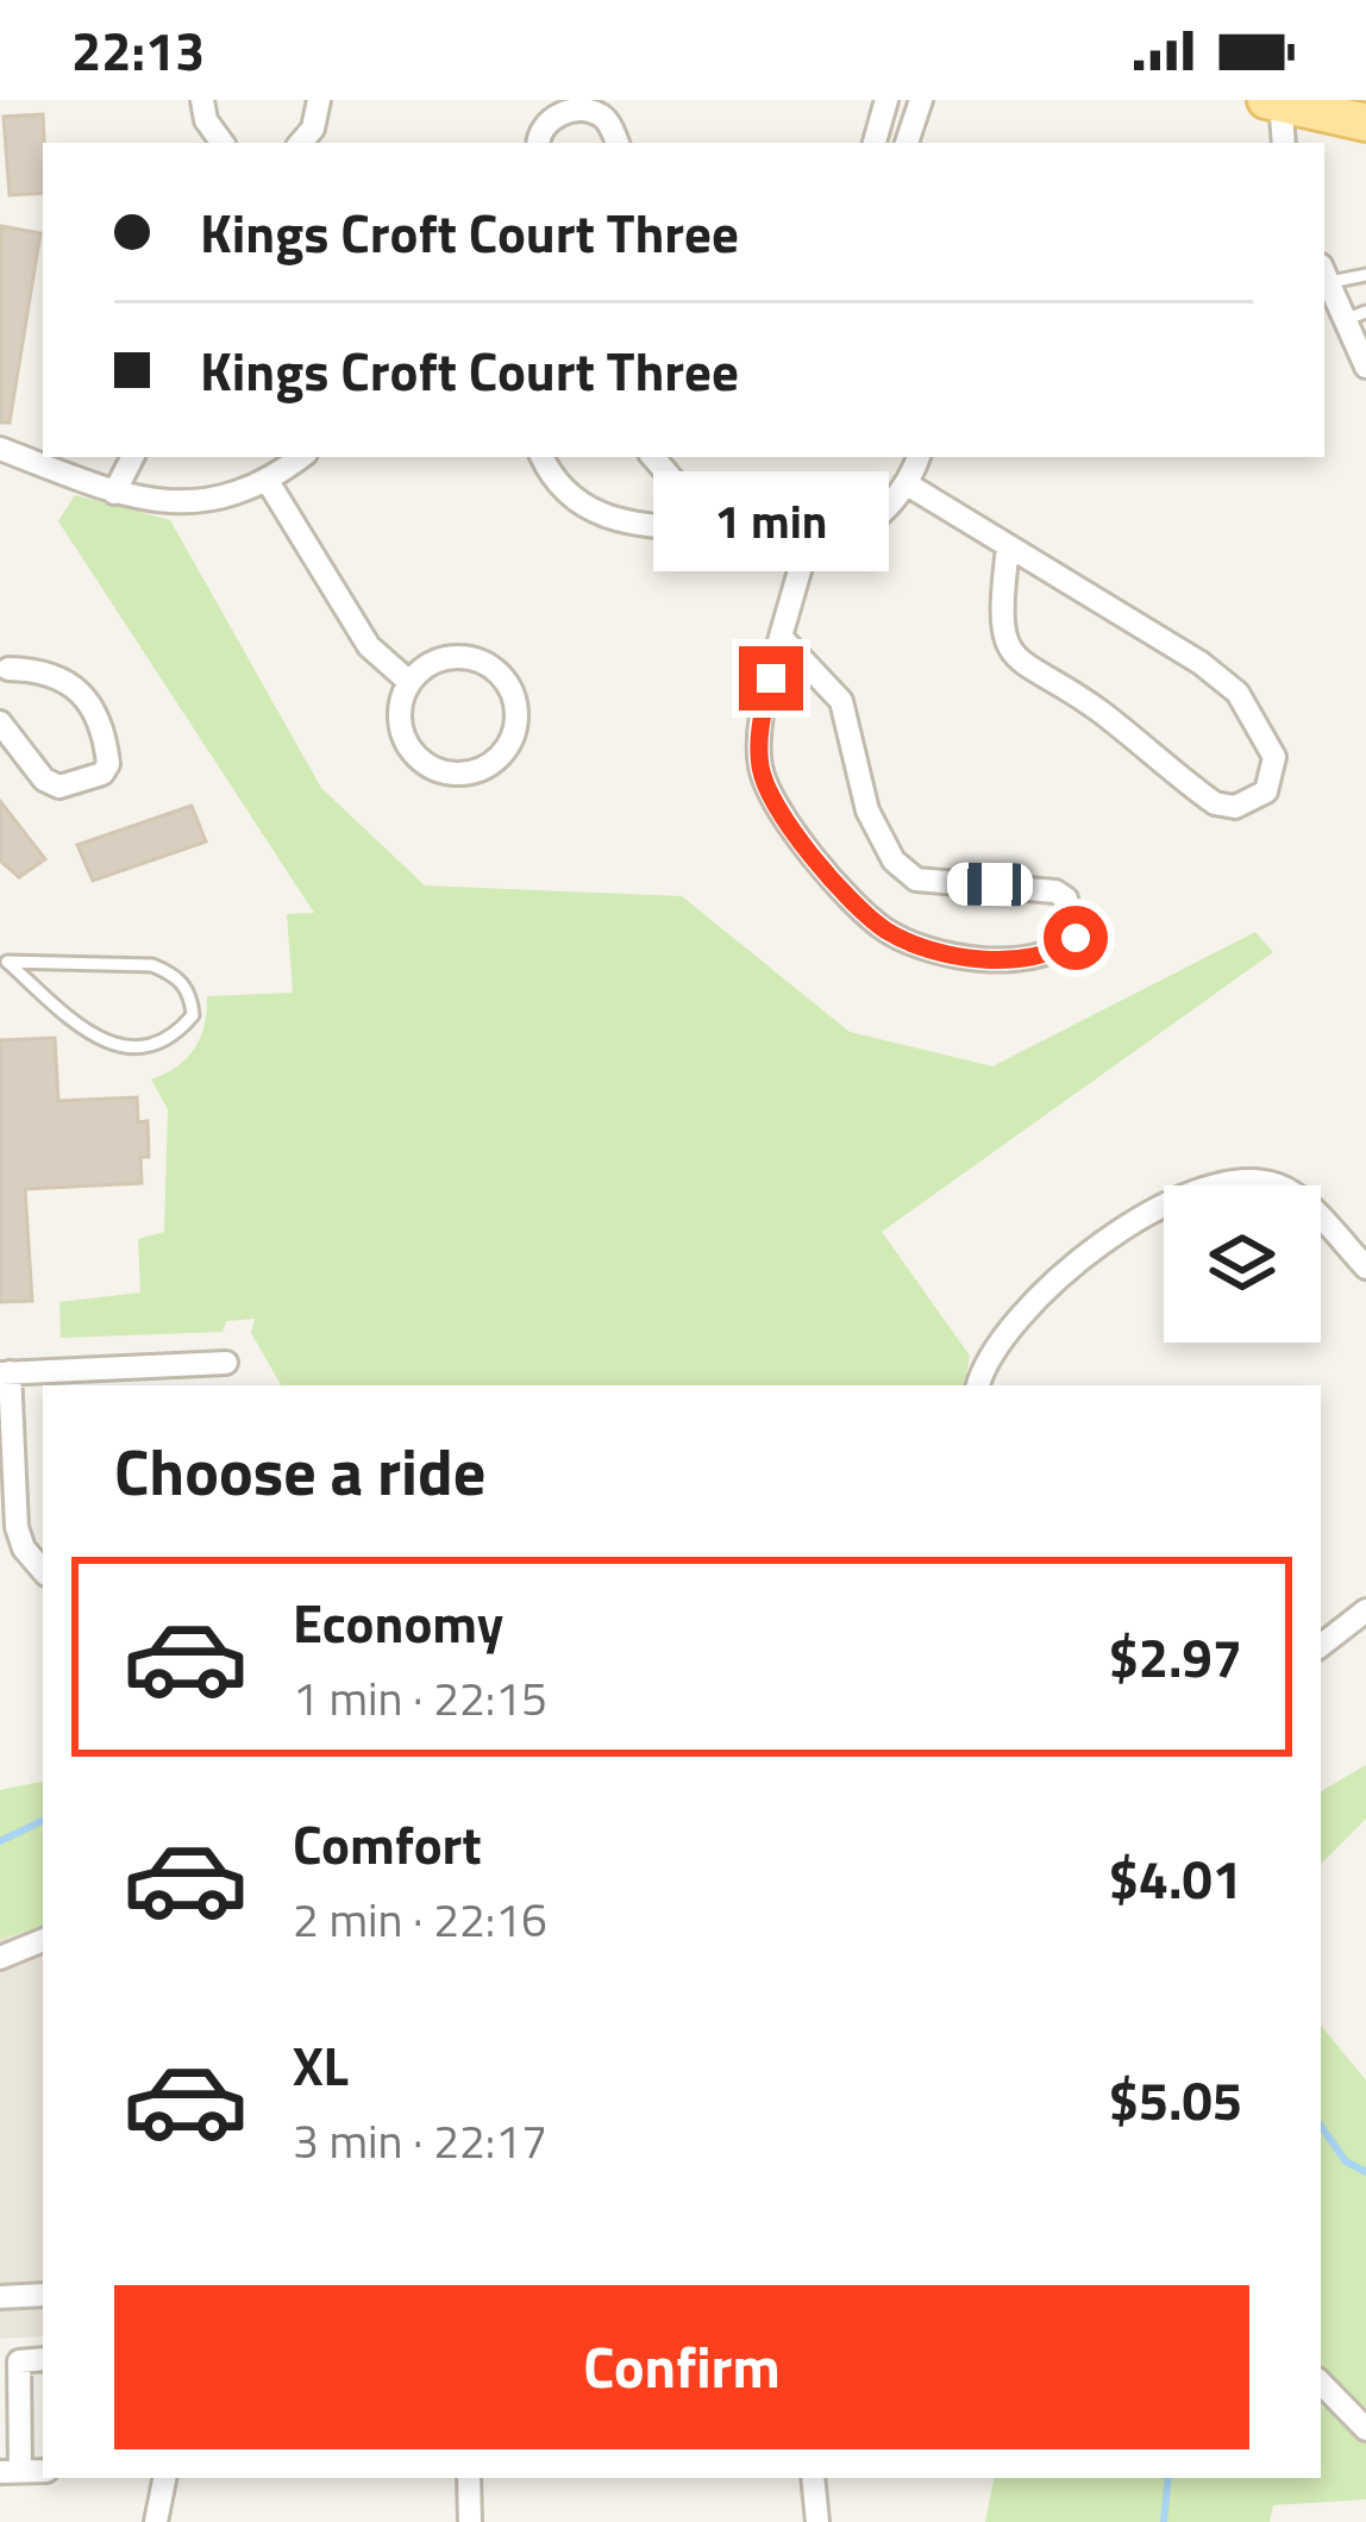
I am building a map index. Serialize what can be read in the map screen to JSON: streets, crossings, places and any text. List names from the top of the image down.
{
  "page": {
    "status": "22:13",
    "banner": ["Kings Croft Court Three", "Kings Croft Court Three"],
    "bubble": "1 min",
    "heading": "Choose a ride",
    "list": [
      {
        "name": "Economy",
        "note": "1 min · 22:15",
        "value": "$2.97"
      },
      {
        "name": "Comfort",
        "note": "2 min · 22:16",
        "value": "$4.01"
      },
      {
        "name": "XL",
        "note": "3 min · 22:17",
        "value": "$5.05"
      }
    ],
    "buttons": "Confirm"
  }
}
